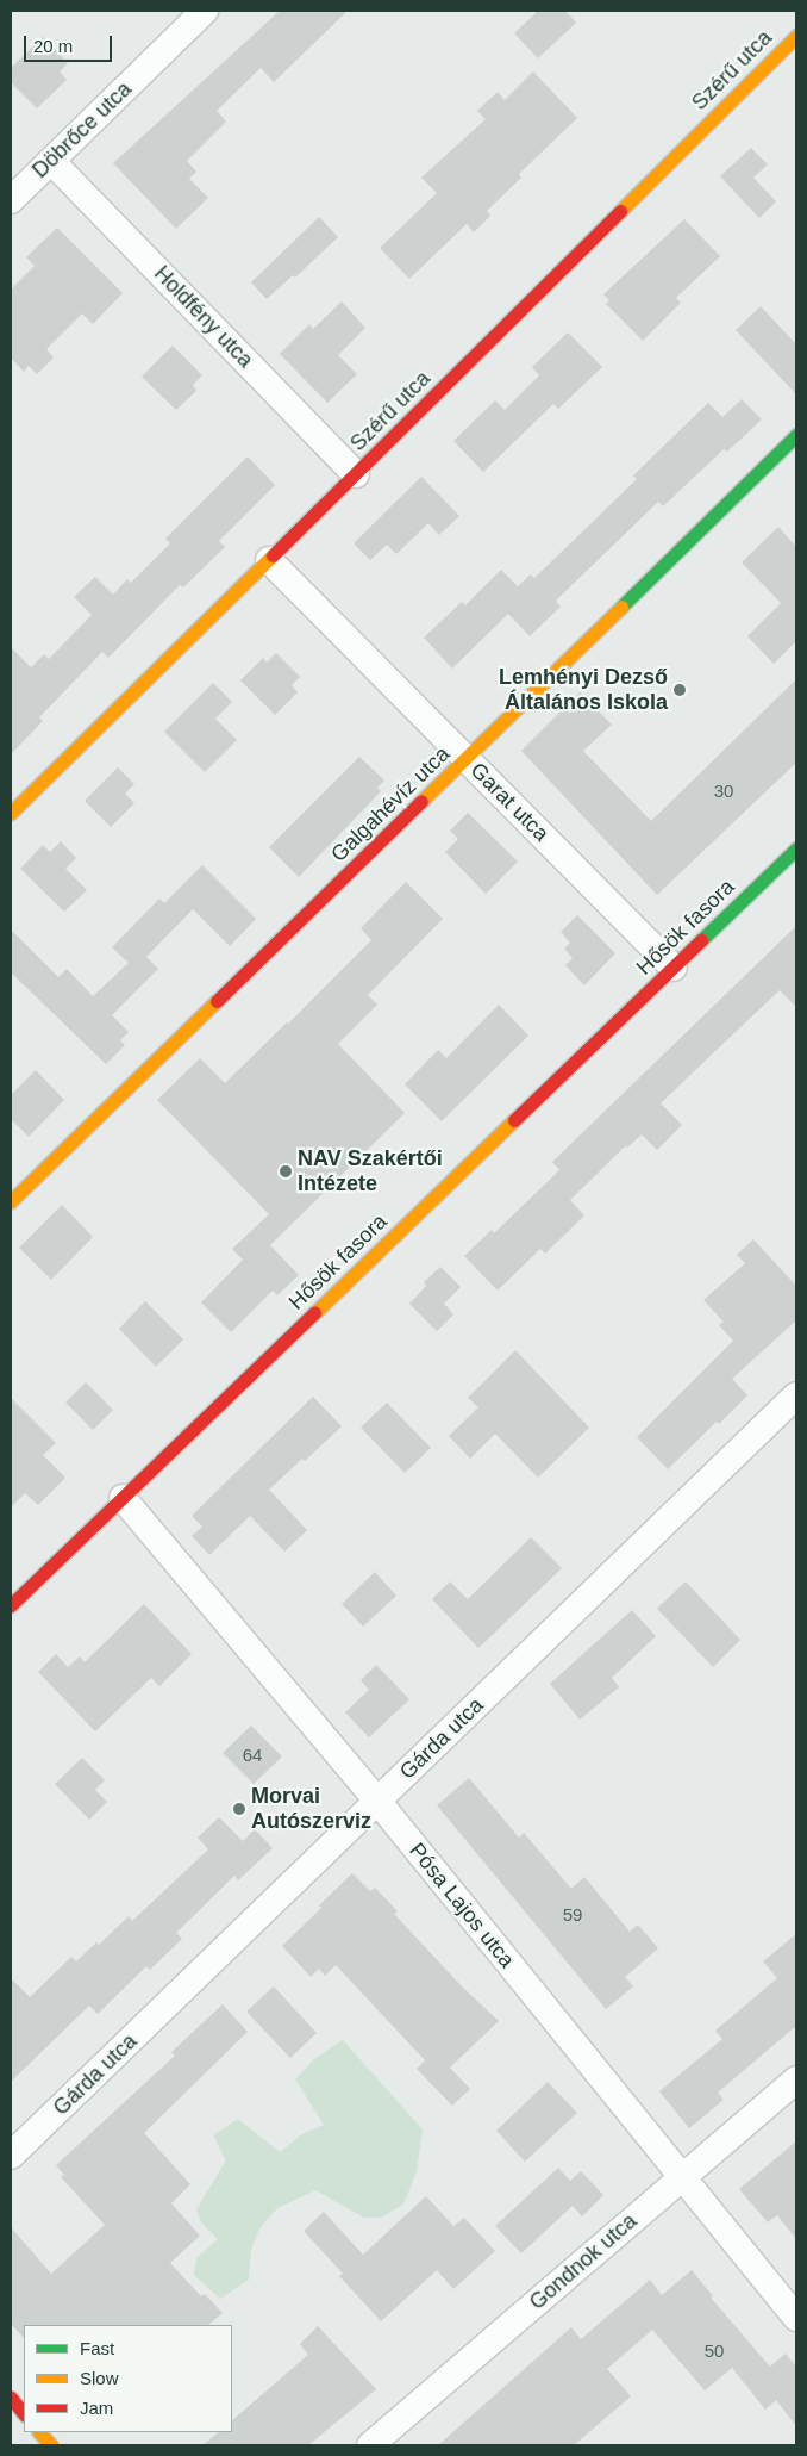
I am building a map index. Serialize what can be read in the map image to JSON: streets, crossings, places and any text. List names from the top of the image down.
{
  "streets": {
    "street": [
      "Szérű utca",
      "Döbrőce utca",
      "Holdfény utca",
      "Garat utca",
      "Galgahévíz utca",
      "Hősök fasora",
      "Gárda utca",
      "Pósa Lajos utca",
      "Gondnok utca"
    ]
  },
  "crossings": [
    ["Szérű utca", "Holdfény utca"],
    ["Szérű utca", "Garat utca"],
    ["Döbrőce utca", "Holdfény utca"],
    ["Garat utca", "Galgahévíz utca"],
    ["Garat utca", "Hősök fasora"],
    ["Hősök fasora", "Pósa Lajos utca"],
    ["Gárda utca", "Pósa Lajos utca"],
    ["Pósa Lajos utca", "Gondnok utca"]
  ],
  "places": ["Lemhényi Dezső Általános Iskola", "NAV Szakértői Intézete", "Morvai Autószerviz"],
  "house_numbers": [
    "30",
    "64",
    "59",
    "50"
  ],
  "legend": ["Fast", "Slow", "Jam"],
  "scale_bar": "20 m"
}
